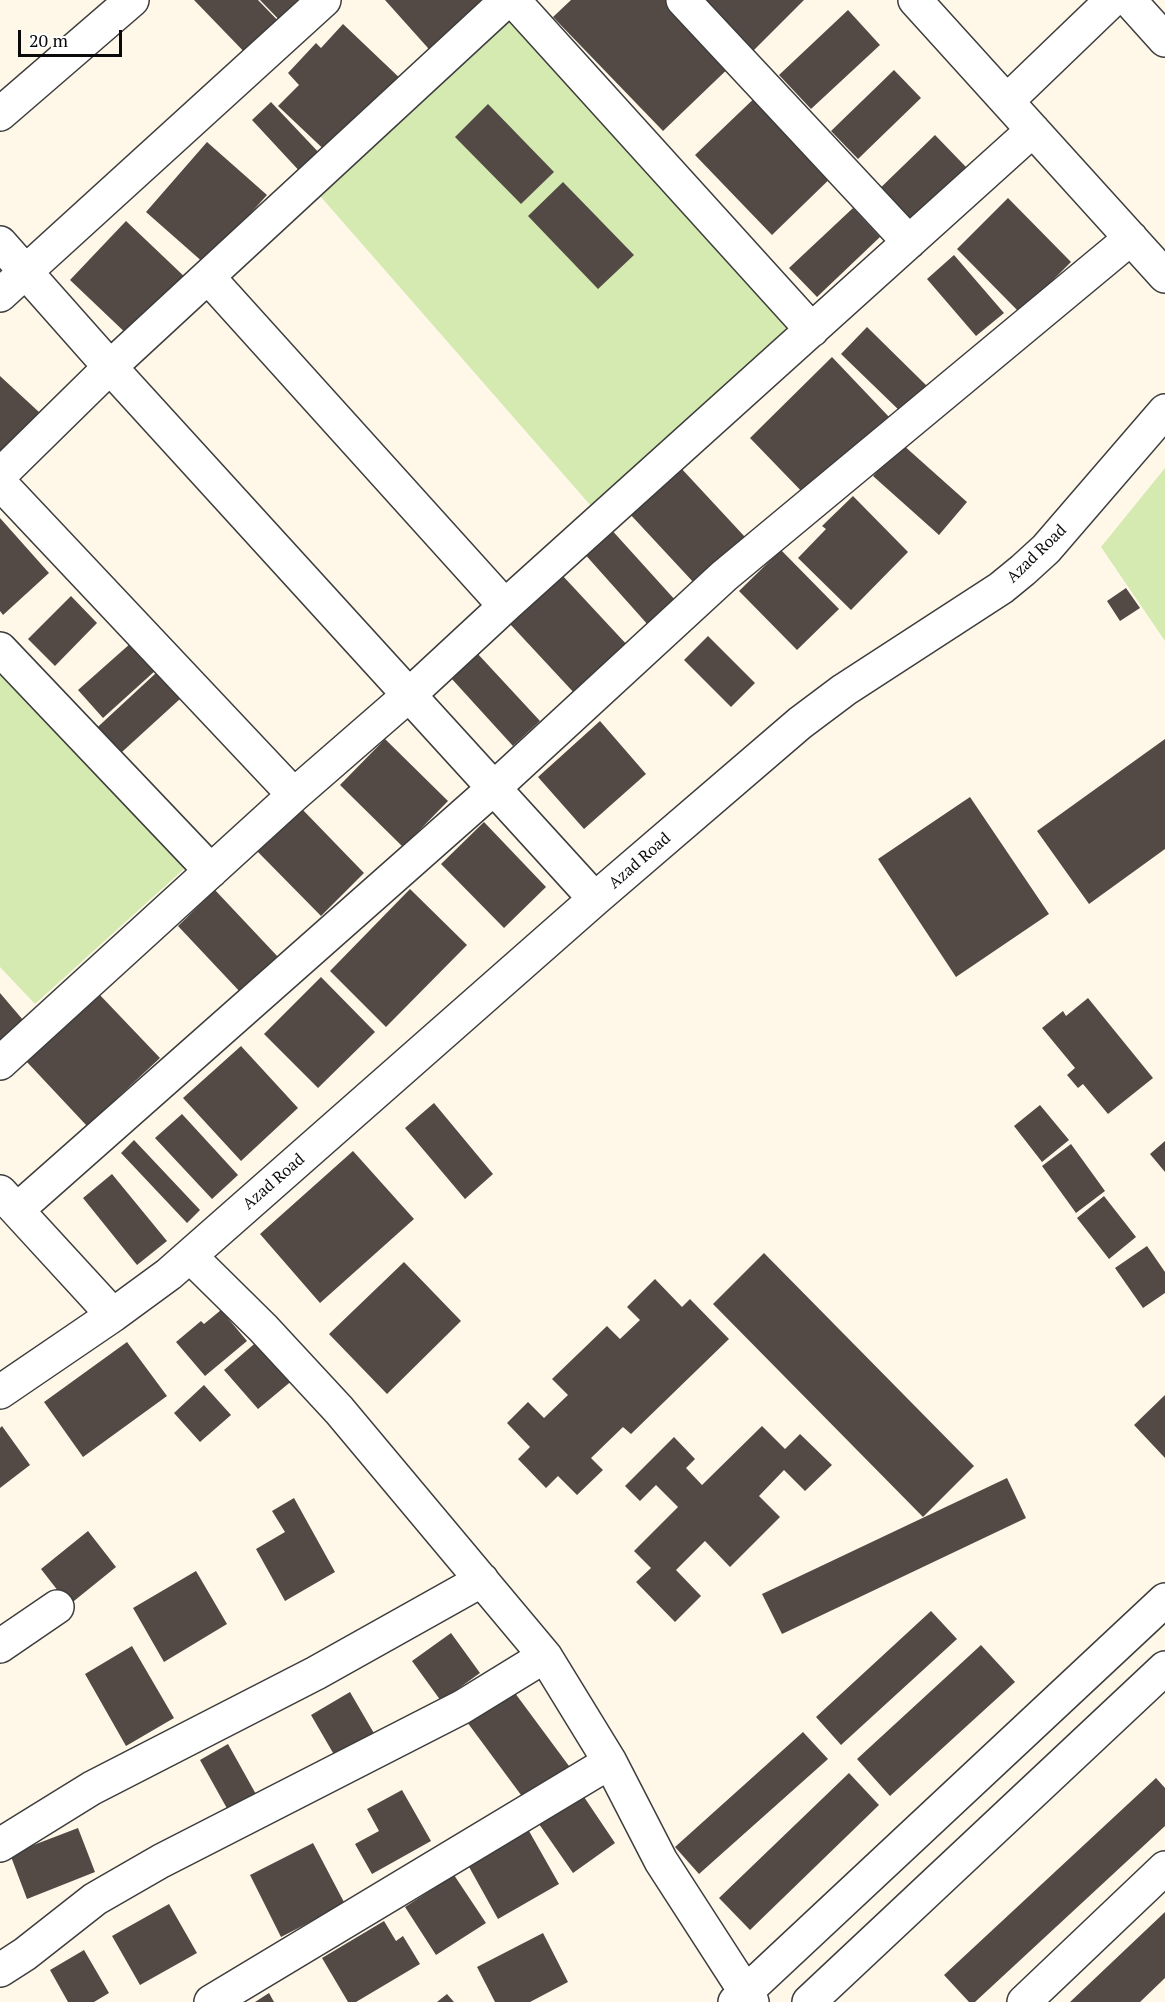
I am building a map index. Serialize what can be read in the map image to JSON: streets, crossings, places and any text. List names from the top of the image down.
{
  "streets": {
    "street": ["Azad Road"]
  },
  "scale_bar": "20 m"
}
